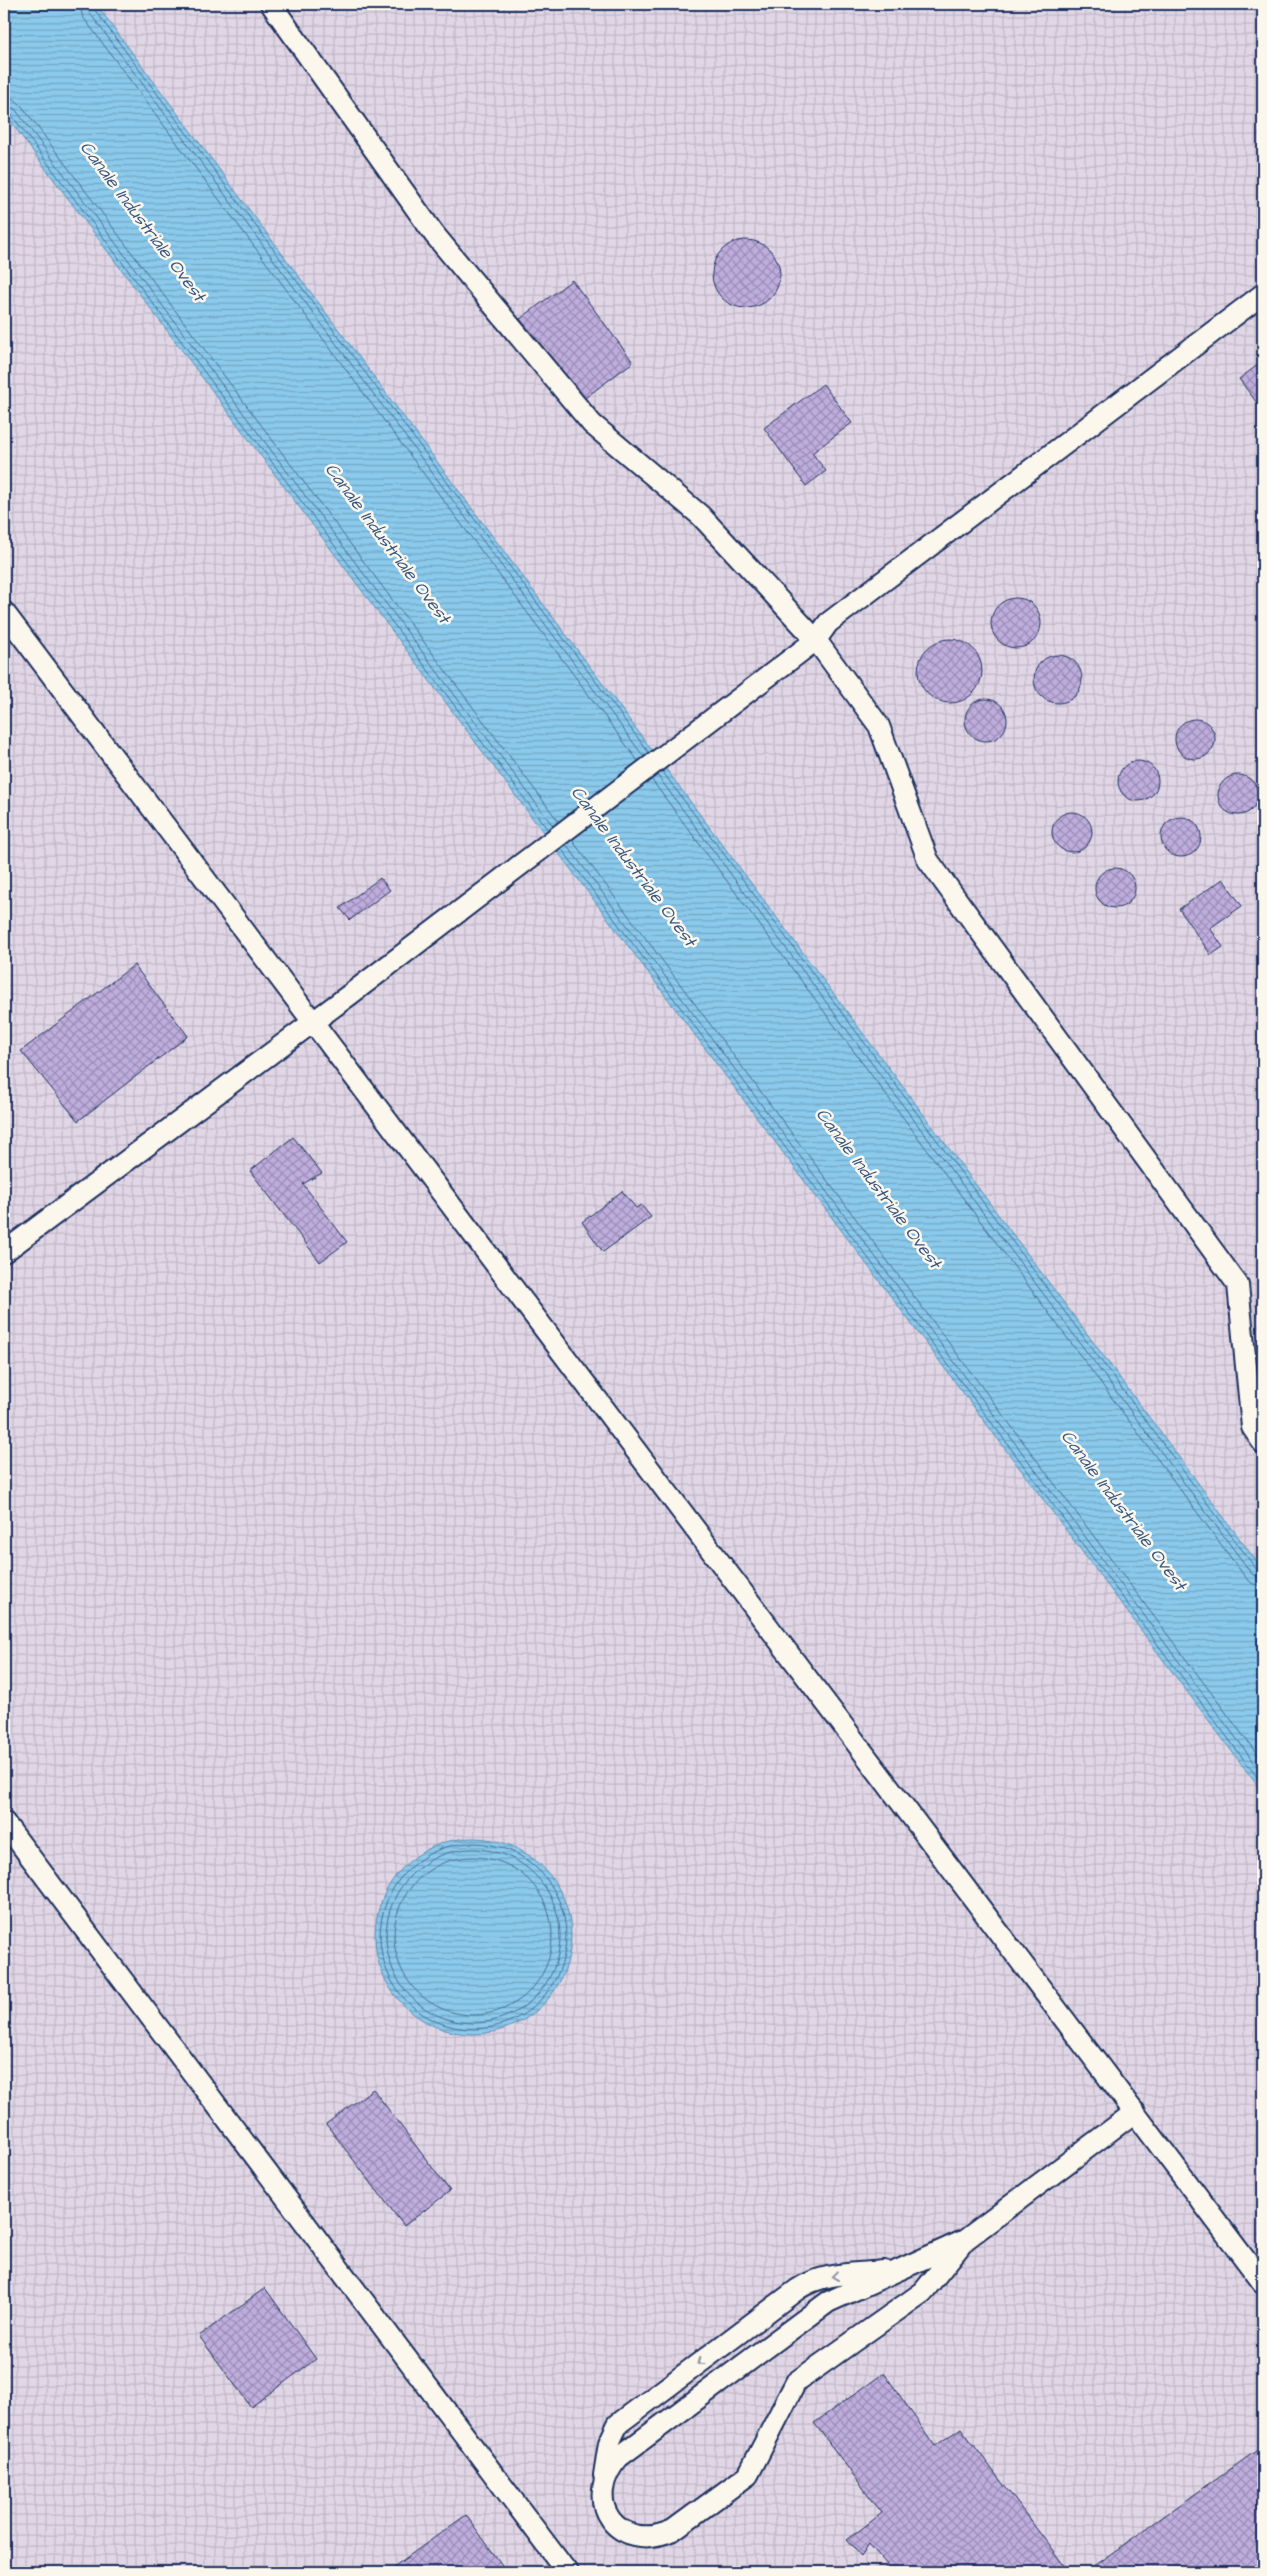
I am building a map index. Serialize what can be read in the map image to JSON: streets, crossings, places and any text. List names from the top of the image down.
{
  "water": ["Canale Industriale Ovest"]
}
